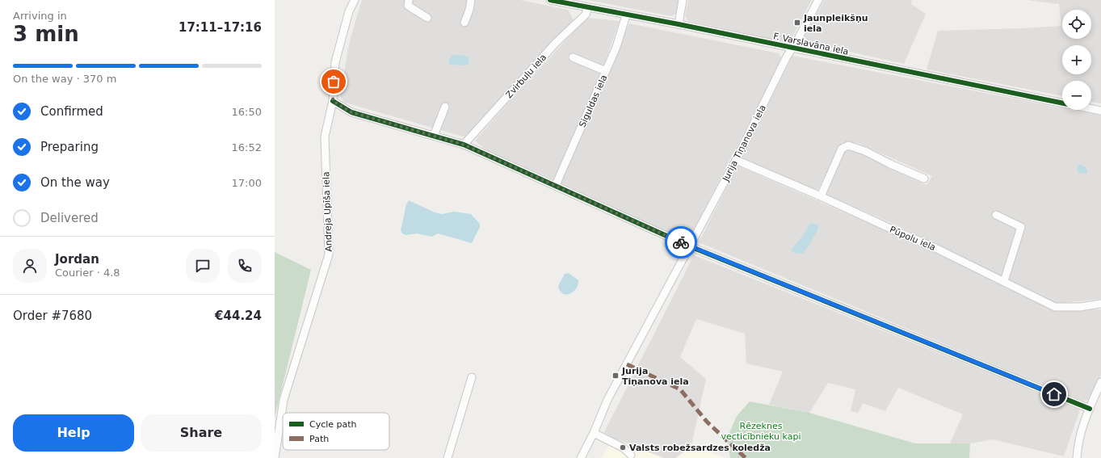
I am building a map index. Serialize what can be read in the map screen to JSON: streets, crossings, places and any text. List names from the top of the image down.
{
  "streets": {
    "street": [
      "F. Varslavāna iela",
      "Zvirbuļu iela",
      "Siguldas iela",
      "Jurija Tiņanova iela",
      "Andreja Upīša iela",
      "Pūpolu iela"
    ]
  },
  "crossings": [
    ["F. Varslavāna iela", "Zvirbuļu iela"],
    ["F. Varslavāna iela", "Siguldas iela"],
    ["F. Varslavāna iela", "Jurija Tiņanova iela"],
    ["Jurija Tiņanova iela", "Pūpolu iela"]
  ],
  "parks": ["Rēzeknes vecticībnieku kapi"],
  "places": {
    "transit": ["Jaunpleikšņu iela", "Jurija Tiņanova iela"],
    "other": ["Valsts robežsardzes koledža"]
  },
  "legend": ["Cycle path", "Path"],
  "page": {
    "heading": ["3 min", "Arriving in", "17:11–17:16"],
    "panel": [
      "Jordan",
      "Courier · 4.8",
      "Order #7680",
      "€44.24"
    ],
    "map_buttons": ["+", "−"],
    "bar": "On the way · 370 m",
    "list": [
      ["Confirmed", "16:50"],
      ["Preparing", "16:52"],
      ["On the way", "17:00"],
      "Delivered"
    ],
    "buttons": ["Help", "Share"]
  }
}
